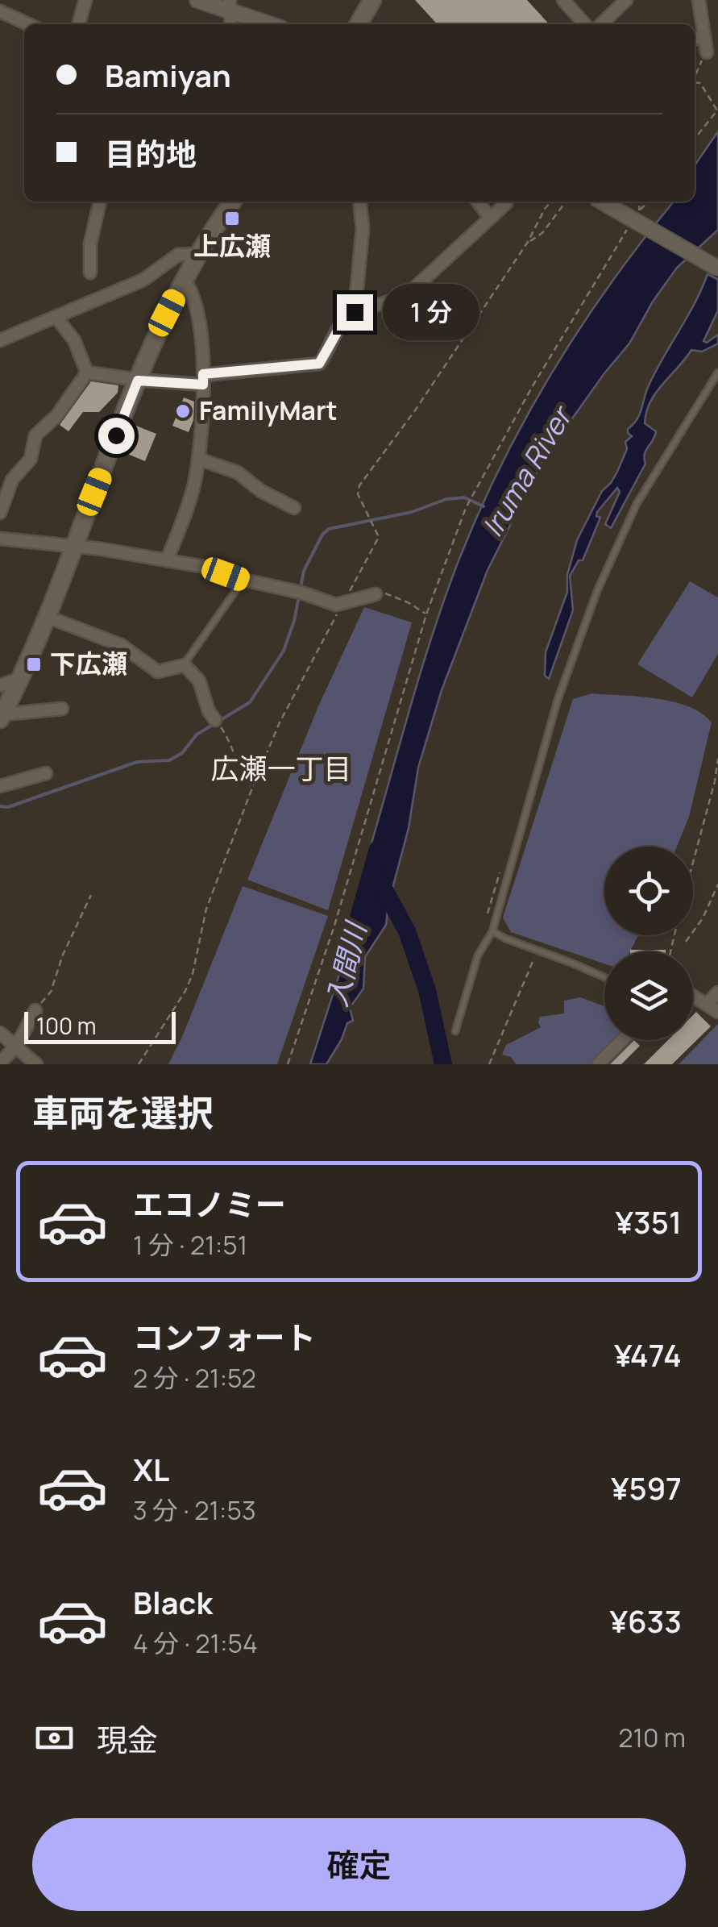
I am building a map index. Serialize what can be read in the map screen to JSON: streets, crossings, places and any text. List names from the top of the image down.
{
  "districts": ["広瀬一丁目"],
  "water": ["Iruma River", "入間川"],
  "places": {
    "transit": ["上広瀬", "下広瀬"],
    "other": ["FamilyMart"]
  },
  "scale_bar": "100 m",
  "page": {
    "banner": ["Bamiyan", "目的地"],
    "bubble": "1 分",
    "scale": "100 m",
    "heading": "車両を選択",
    "list": [
      {
        "name": "エコノミー",
        "note": "1 分 · 21:51",
        "value": "¥351"
      },
      {
        "name": "コンフォート",
        "note": "2 分 · 21:52",
        "value": "¥474"
      },
      {
        "name": "XL",
        "note": "3 分 · 21:53",
        "value": "¥597"
      },
      {
        "name": "Black",
        "note": "4 分 · 21:54",
        "value": "¥633"
      }
    ],
    "pay": ["現金", "210 m"],
    "buttons": "確定"
  }
}
